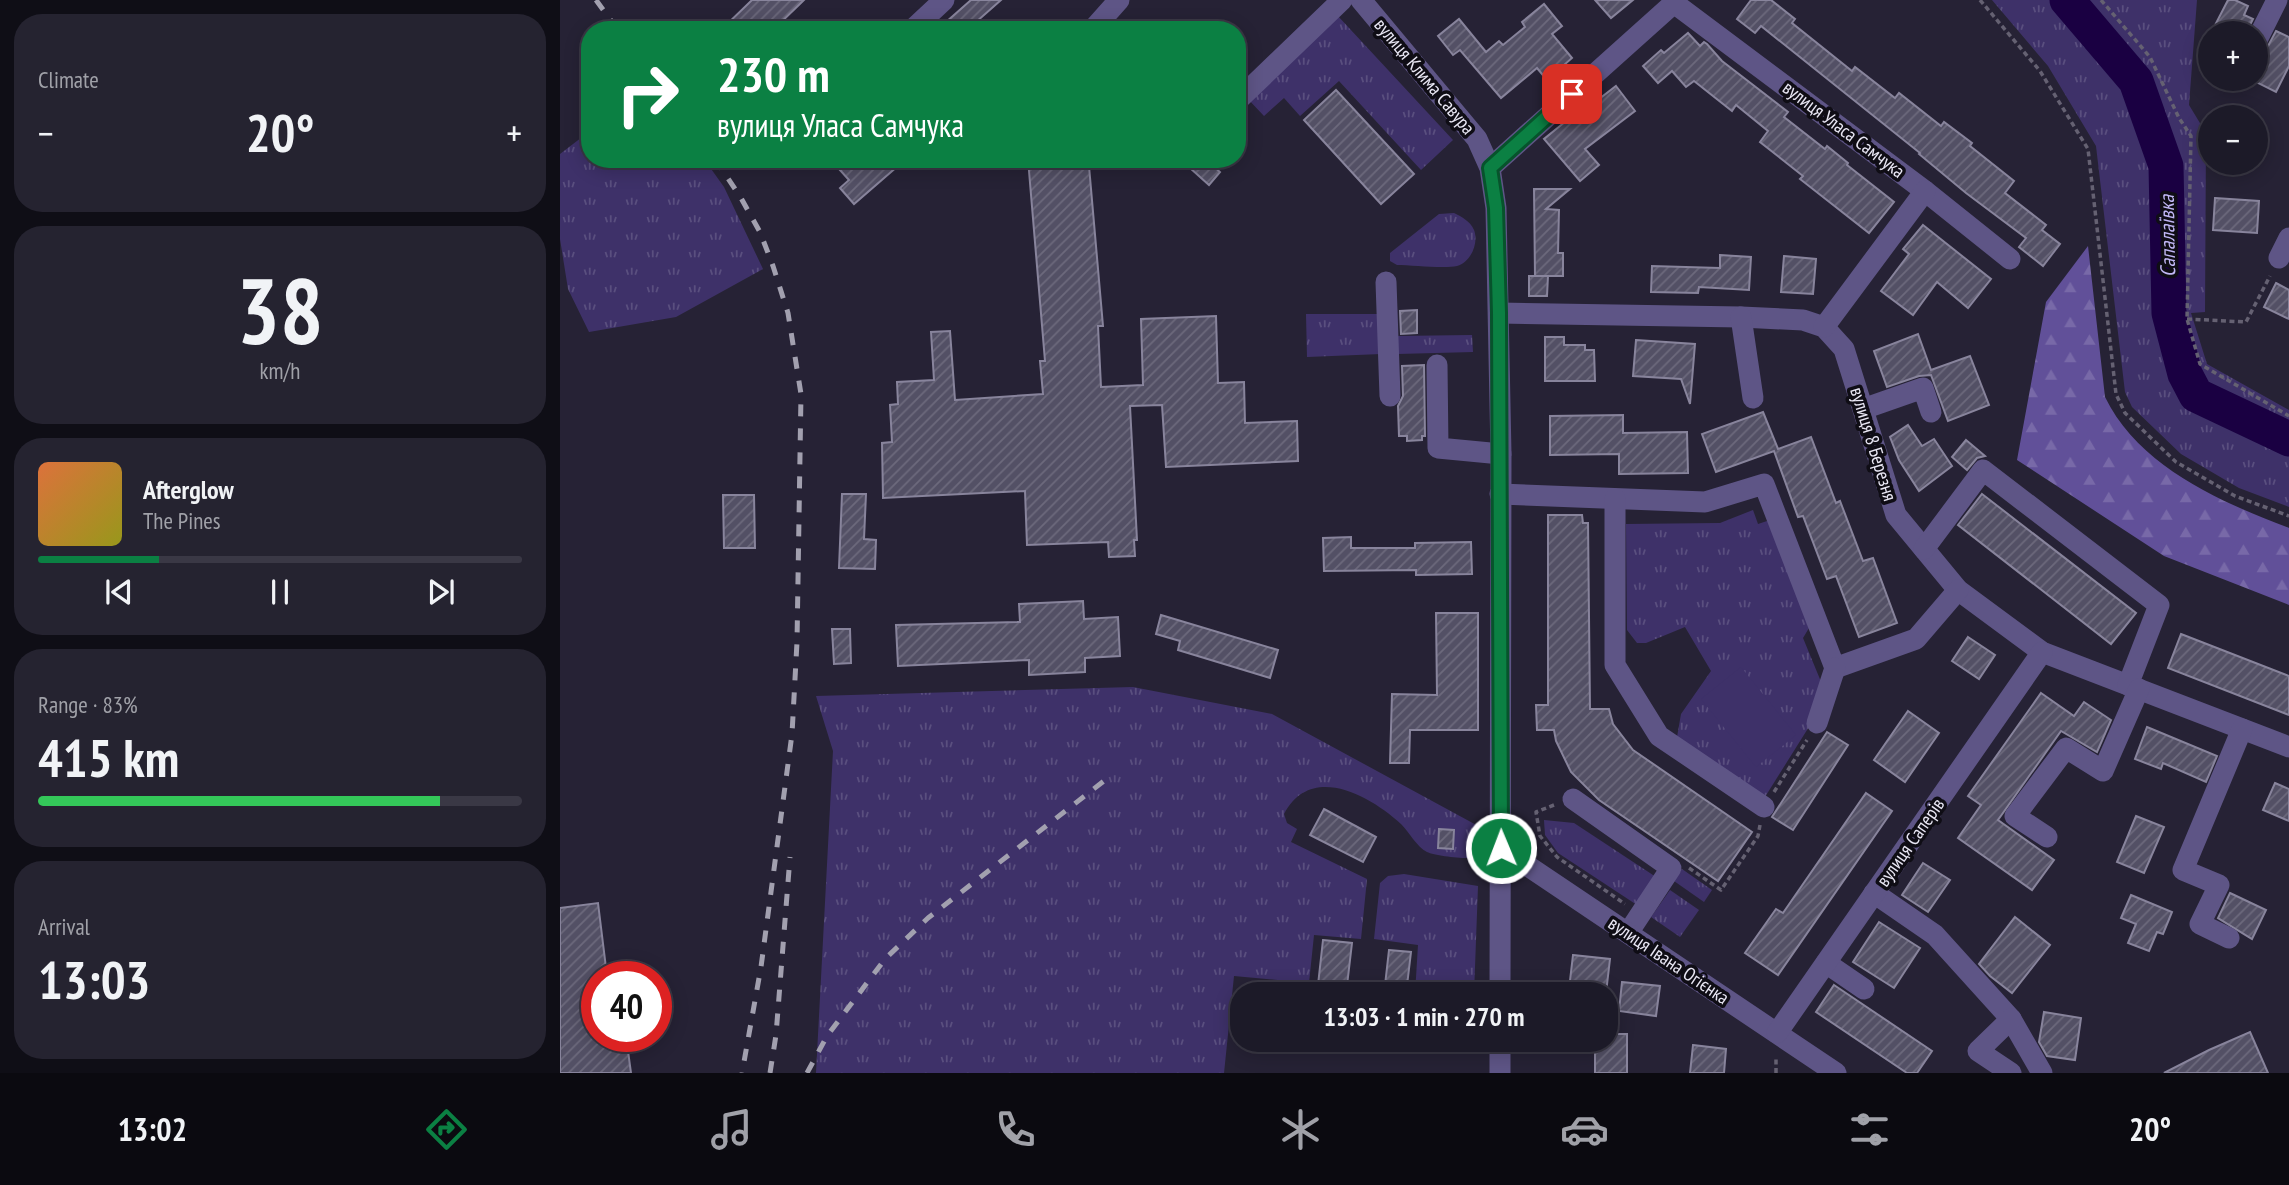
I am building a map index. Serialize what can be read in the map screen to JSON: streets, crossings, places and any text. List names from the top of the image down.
{
  "streets": {
    "street": [
      "вулиця Клима Савура",
      "вулиця Уласа Самчука",
      "вулиця 8 Березня",
      "вулиця Саперів",
      "вулиця Івана Огієнка"
    ]
  },
  "crossings": [
    ["вулиця Клима Савура", "вулиця Уласа Самчука"],
    ["вулиця Клима Савура", "вулиця Івана Огієнка"],
    ["вулиця 8 Березня", "вулиця Саперів"],
    ["вулиця Саперів", "вулиця Івана Огієнка"]
  ],
  "water": ["Сапалаївка"],
  "page": {
    "tile": [
      "Climate",
      ["38", "km/h"],
      ["Range · 83%", "415 km"],
      ["Arrival", "13:03"]
    ],
    "map_buttons": ["+", "−"],
    "turn": ["230 m", "вулиця Уласа Самчука"],
    "heat": ["−", "20°", "+"],
    "song": ["Afterglow", "The Pines"],
    "limit": "40",
    "trip": "13:03 · 1 min · 270 m",
    "tabs": ["13:02", "20°"]
  }
}
